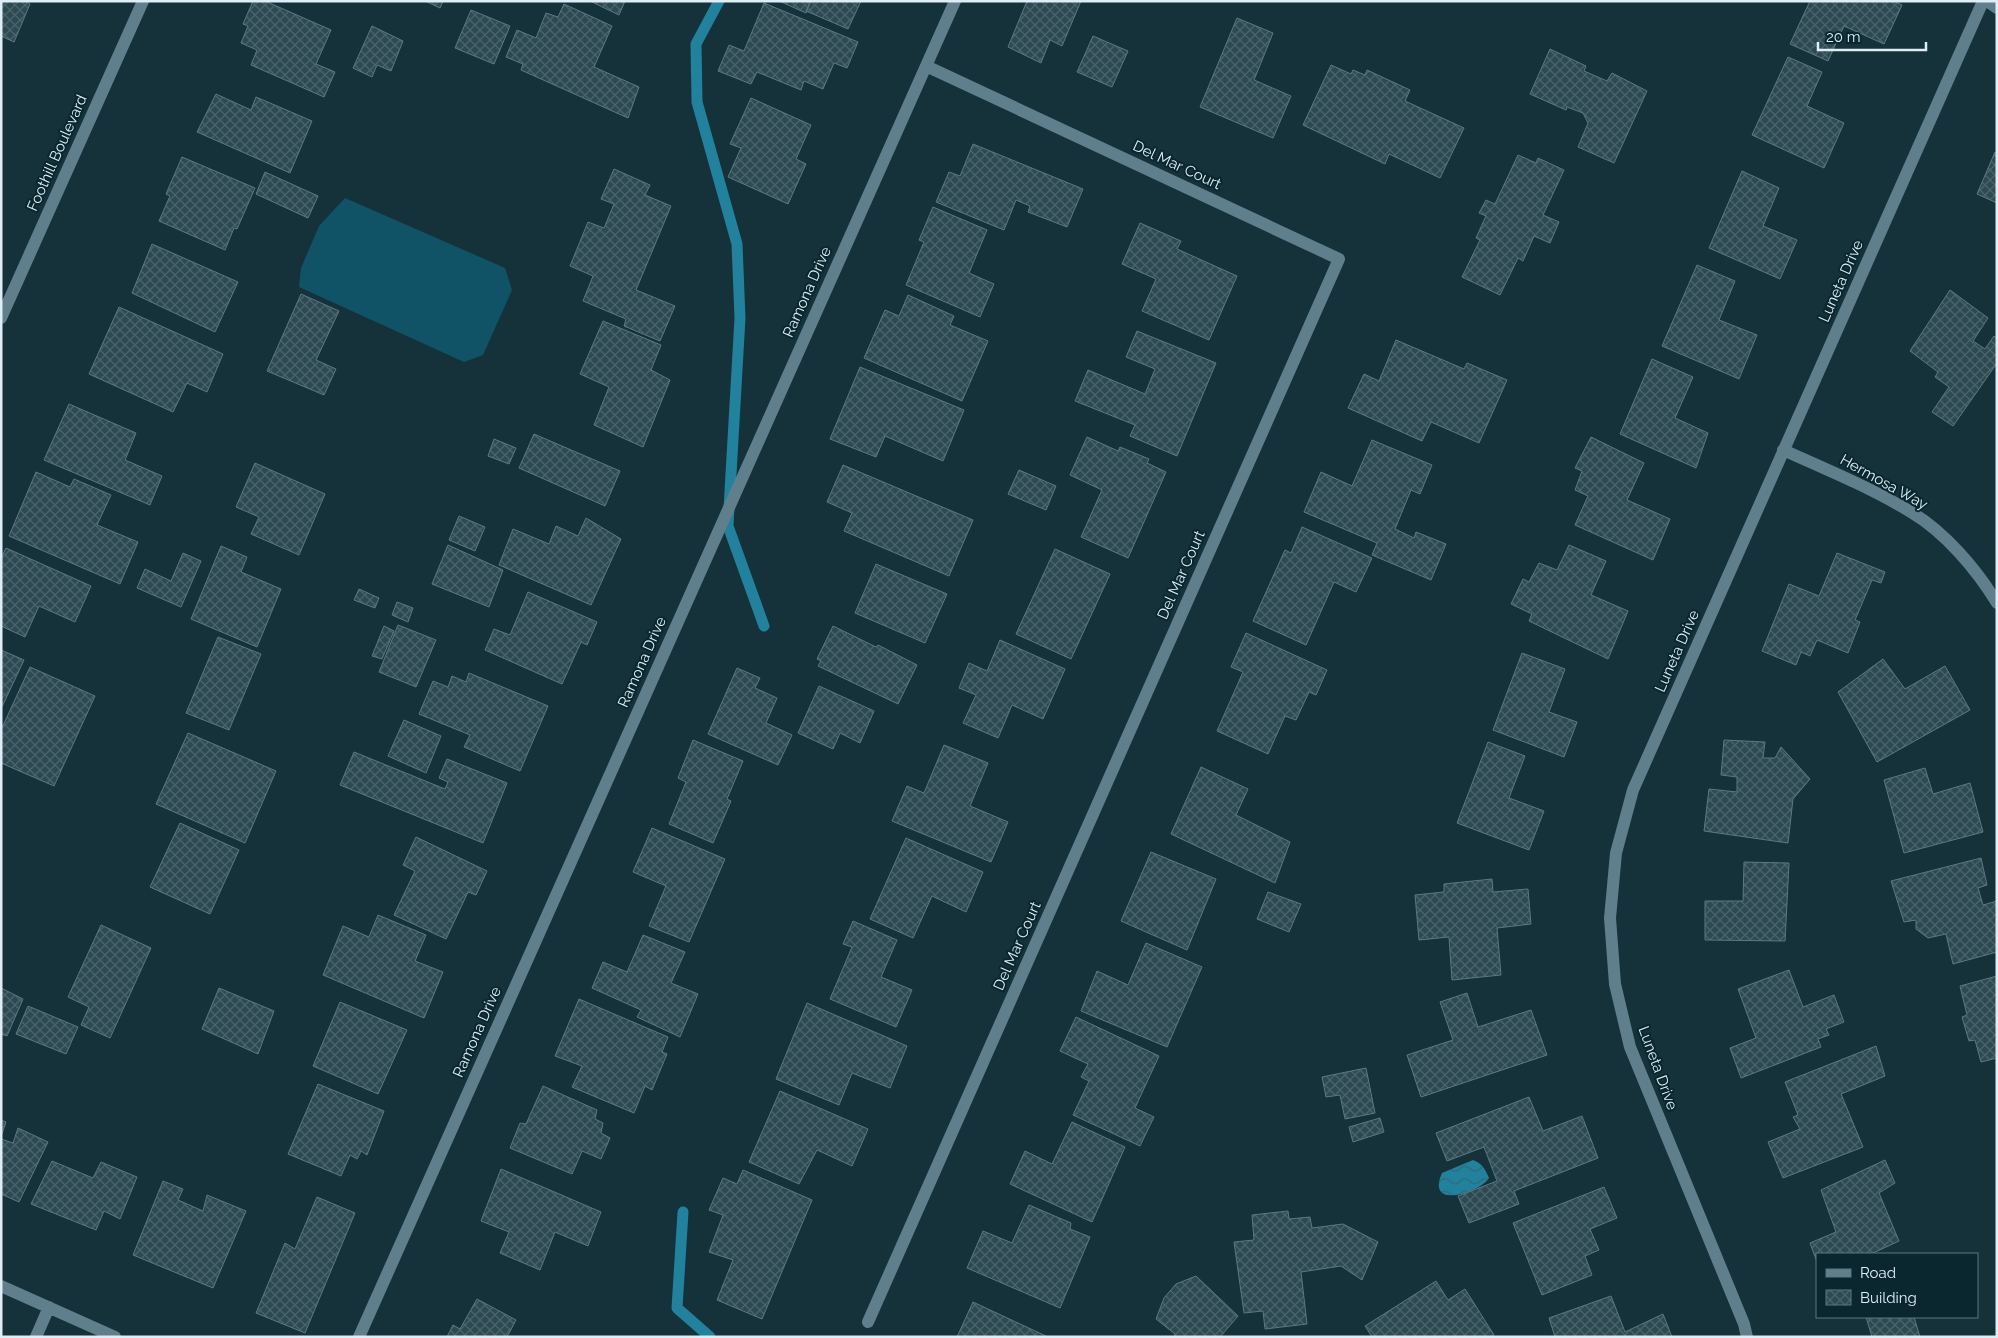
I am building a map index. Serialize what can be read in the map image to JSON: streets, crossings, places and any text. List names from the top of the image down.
{
  "streets": {
    "street": [
      "Foothill Boulevard",
      "Del Mar Court",
      "Luneta Drive",
      "Ramona Drive",
      "Hermosa Way"
    ]
  },
  "crossings": [
    ["Del Mar Court", "Ramona Drive"],
    ["Luneta Drive", "Hermosa Way"]
  ],
  "legend": ["Road", "Building"],
  "scale_bar": "20 m"
}
